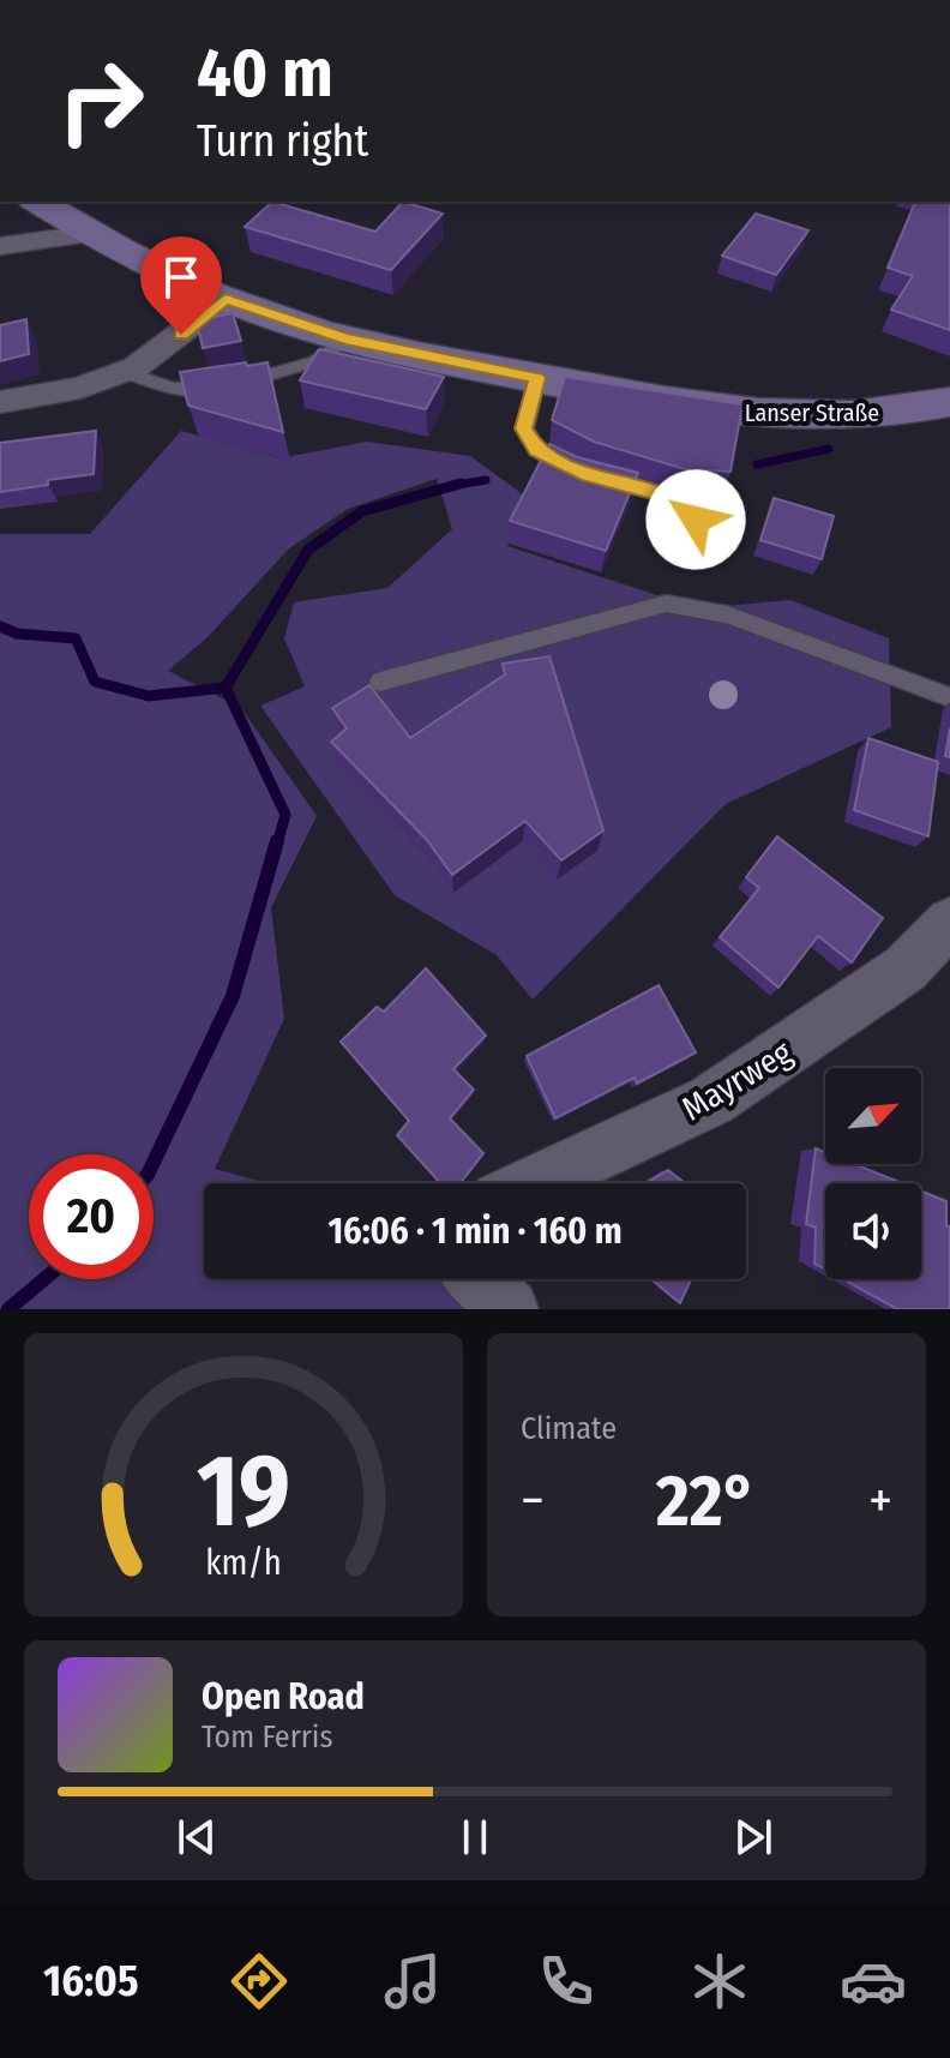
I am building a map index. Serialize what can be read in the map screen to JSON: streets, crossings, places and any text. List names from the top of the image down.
{
  "streets": {
    "main road": ["Lanser Straße"],
    "street": ["Mayrweg"]
  },
  "north": "top right",
  "page": {
    "turn": ["40 m", "Turn right"],
    "limit": "20",
    "trip": "16:06 · 1 min · 160 m",
    "tile": "Climate",
    "heat": ["−", "22°", "+"],
    "song": ["Open Road", "Tom Ferris"],
    "tabs": "16:05",
    "gauge": ["19", "km/h"]
  }
}
